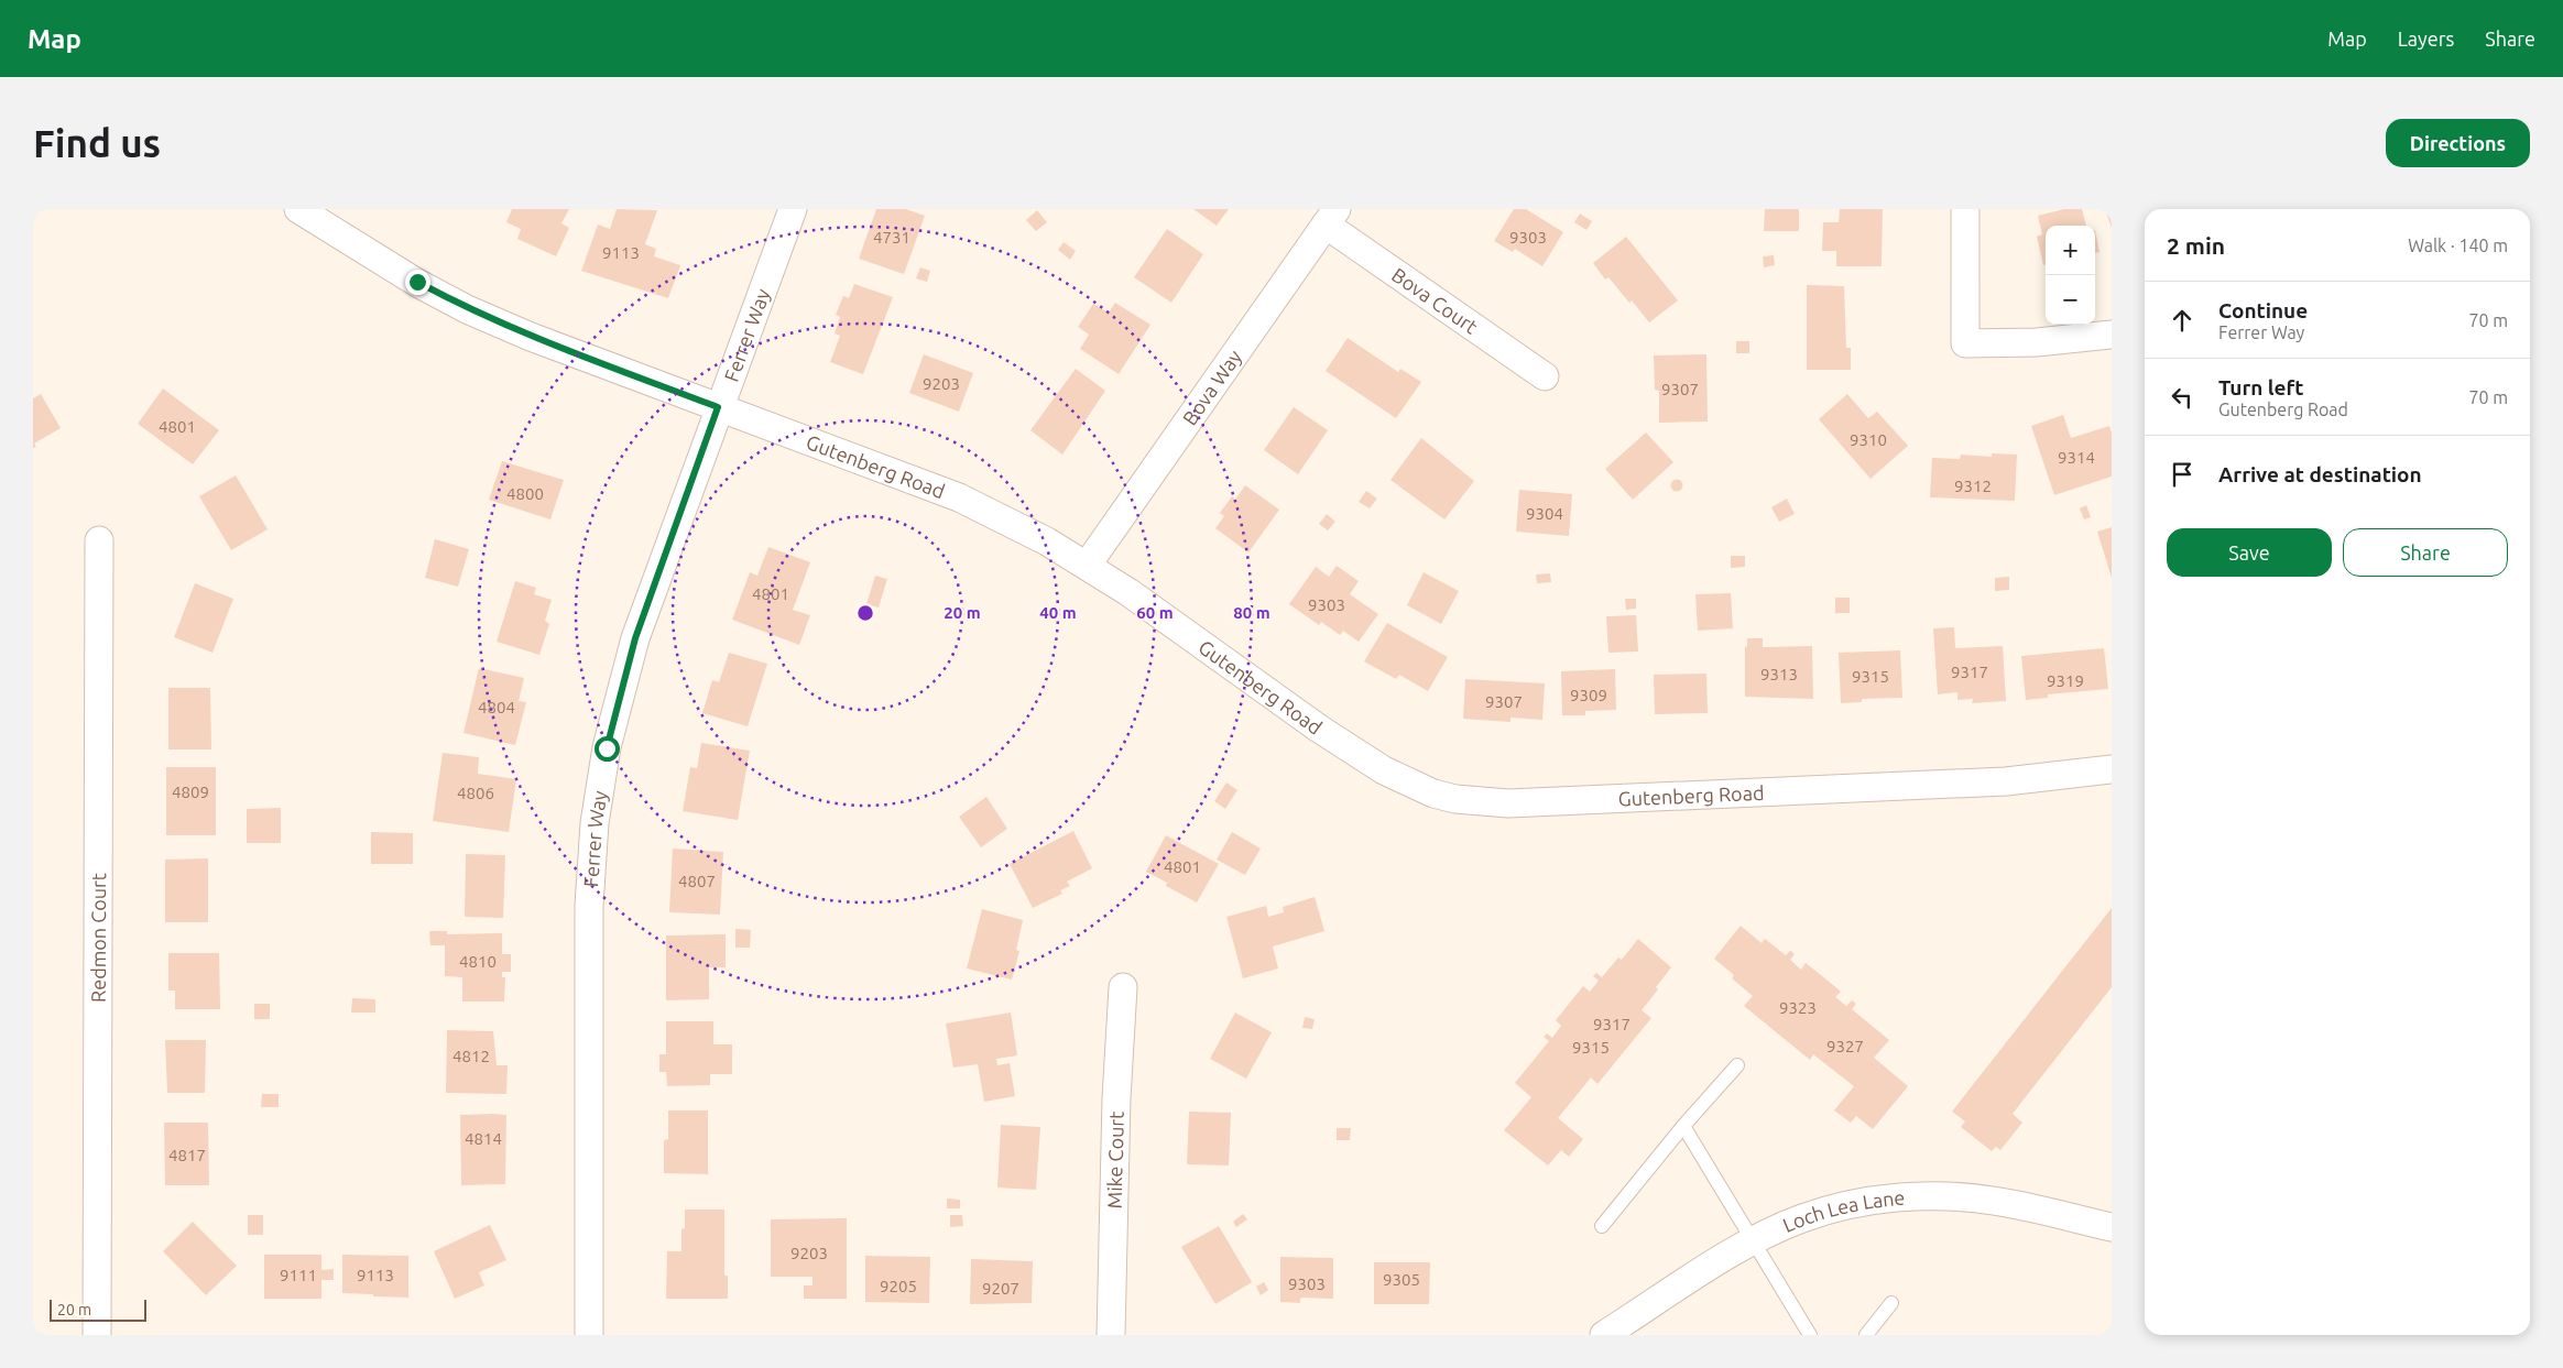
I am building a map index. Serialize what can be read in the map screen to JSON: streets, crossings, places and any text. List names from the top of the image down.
{
  "streets": {
    "street": [
      "Bova Court",
      "Ferrer Way",
      "Bova Way",
      "Gutenberg Road",
      "Redmon Court",
      "Mike Court",
      "Loch Lea Lane"
    ]
  },
  "crossings": [
    ["Bova Court", "Bova Way"],
    ["Ferrer Way", "Gutenberg Road"],
    ["Bova Way", "Gutenberg Road"]
  ],
  "house_numbers": [
    "4731",
    "9303",
    "9113",
    "9203",
    "9307",
    "4801",
    "9310",
    "9314",
    "9312",
    "4800",
    "9304",
    "4801",
    "9303",
    "9317",
    "9313",
    "9315",
    "9319",
    "9309",
    "9307",
    "4804",
    "4809",
    "4806",
    "4801",
    "4807",
    "4810",
    "9323",
    "9317",
    "9327",
    "9315",
    "4812",
    "4814",
    "4817",
    "9203",
    "9111",
    "9113",
    "9305",
    "9303",
    "9205",
    "9207"
  ],
  "scale_bar": "20 m",
  "page": {
    "header": "Map",
    "nav": ["Map", "Layers", "Share"],
    "buttons": [
      "Directions",
      ["Save", "Share"]
    ],
    "title": "Find us",
    "heading": ["2 min", "Walk · 140 m"],
    "map_buttons": ["+", "−"],
    "list": [
      ["Continue", "Ferrer Way", "70 m"],
      ["Turn left", "Gutenberg Road", "70 m"],
      "Arrive at destination"
    ],
    "scale": "20 m"
  },
  "rings": [
    "20 m",
    "40 m",
    "60 m",
    "80 m"
  ]
}
